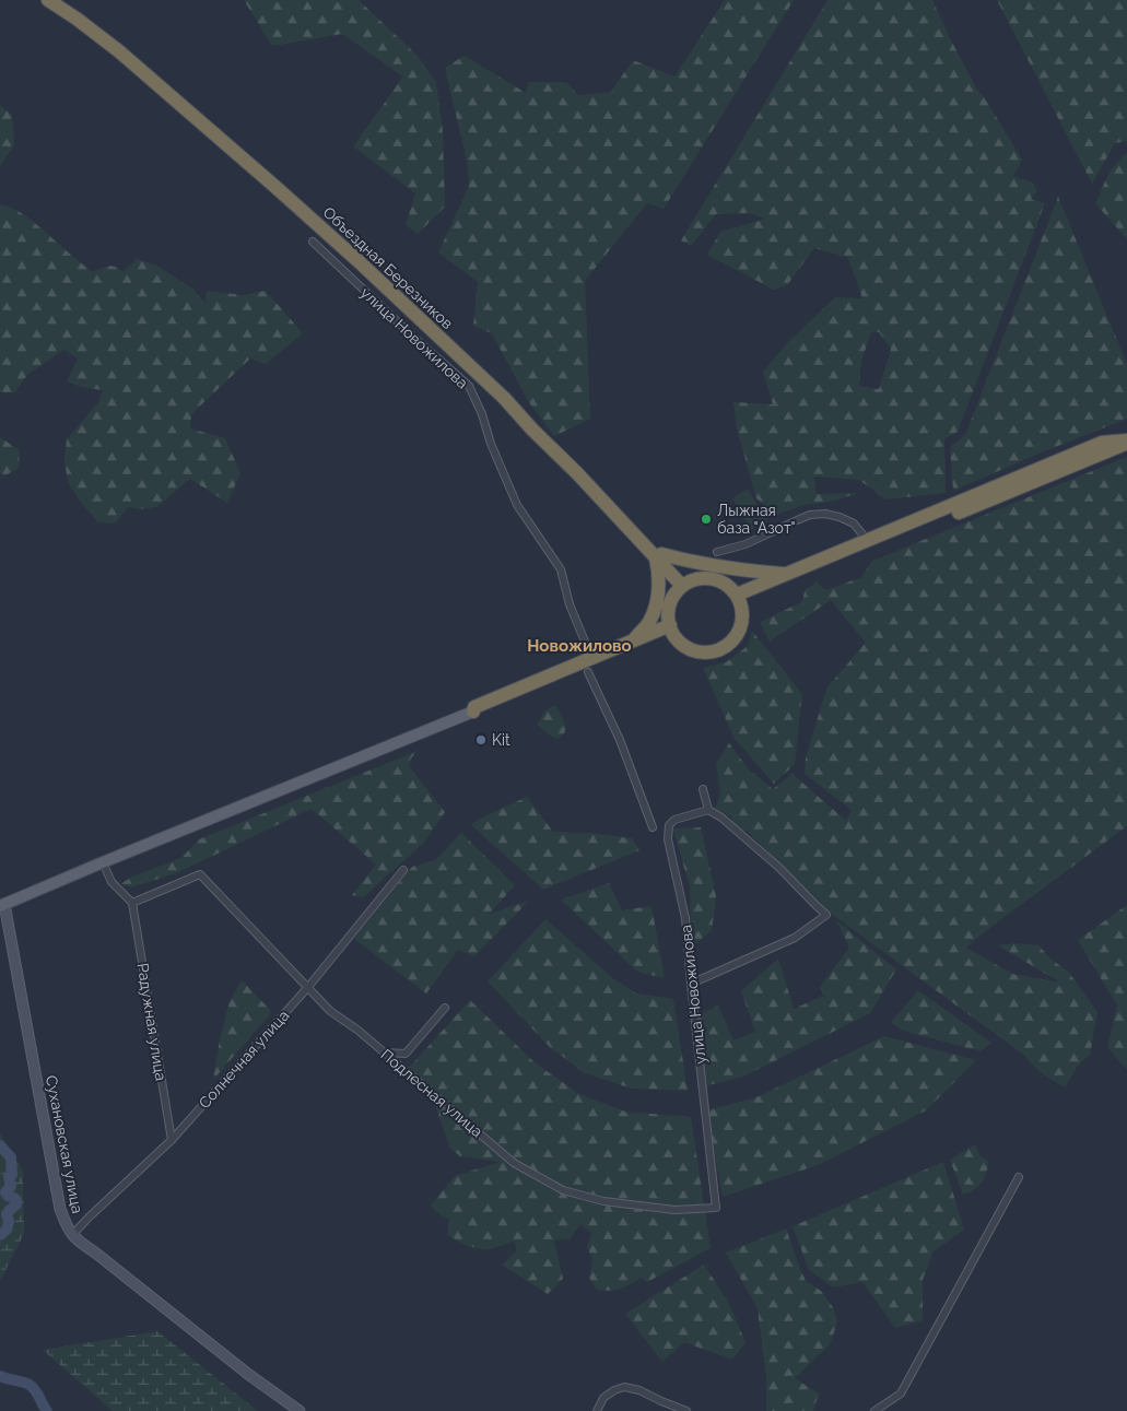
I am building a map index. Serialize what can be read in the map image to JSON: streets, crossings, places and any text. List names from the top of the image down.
{
  "streets": {
    "highway": ["Объездная Березников"],
    "street": [
      "улица Новожилова",
      "Радужная улица",
      "Солнечная улица",
      "Подлесная улица",
      "Сухановская улица"
    ]
  },
  "crossings": [
    ["улица Новожилова", "Подлесная улица"],
    ["Радужная улица", "Солнечная улица"],
    ["Радужная улица", "Подлесная улица"],
    ["Солнечная улица", "Подлесная улица"],
    ["Солнечная улица", "Сухановская улица"]
  ],
  "districts": ["Новожилово"],
  "places": ["Лыжная база \"Азот\"", "Kit"]
}
